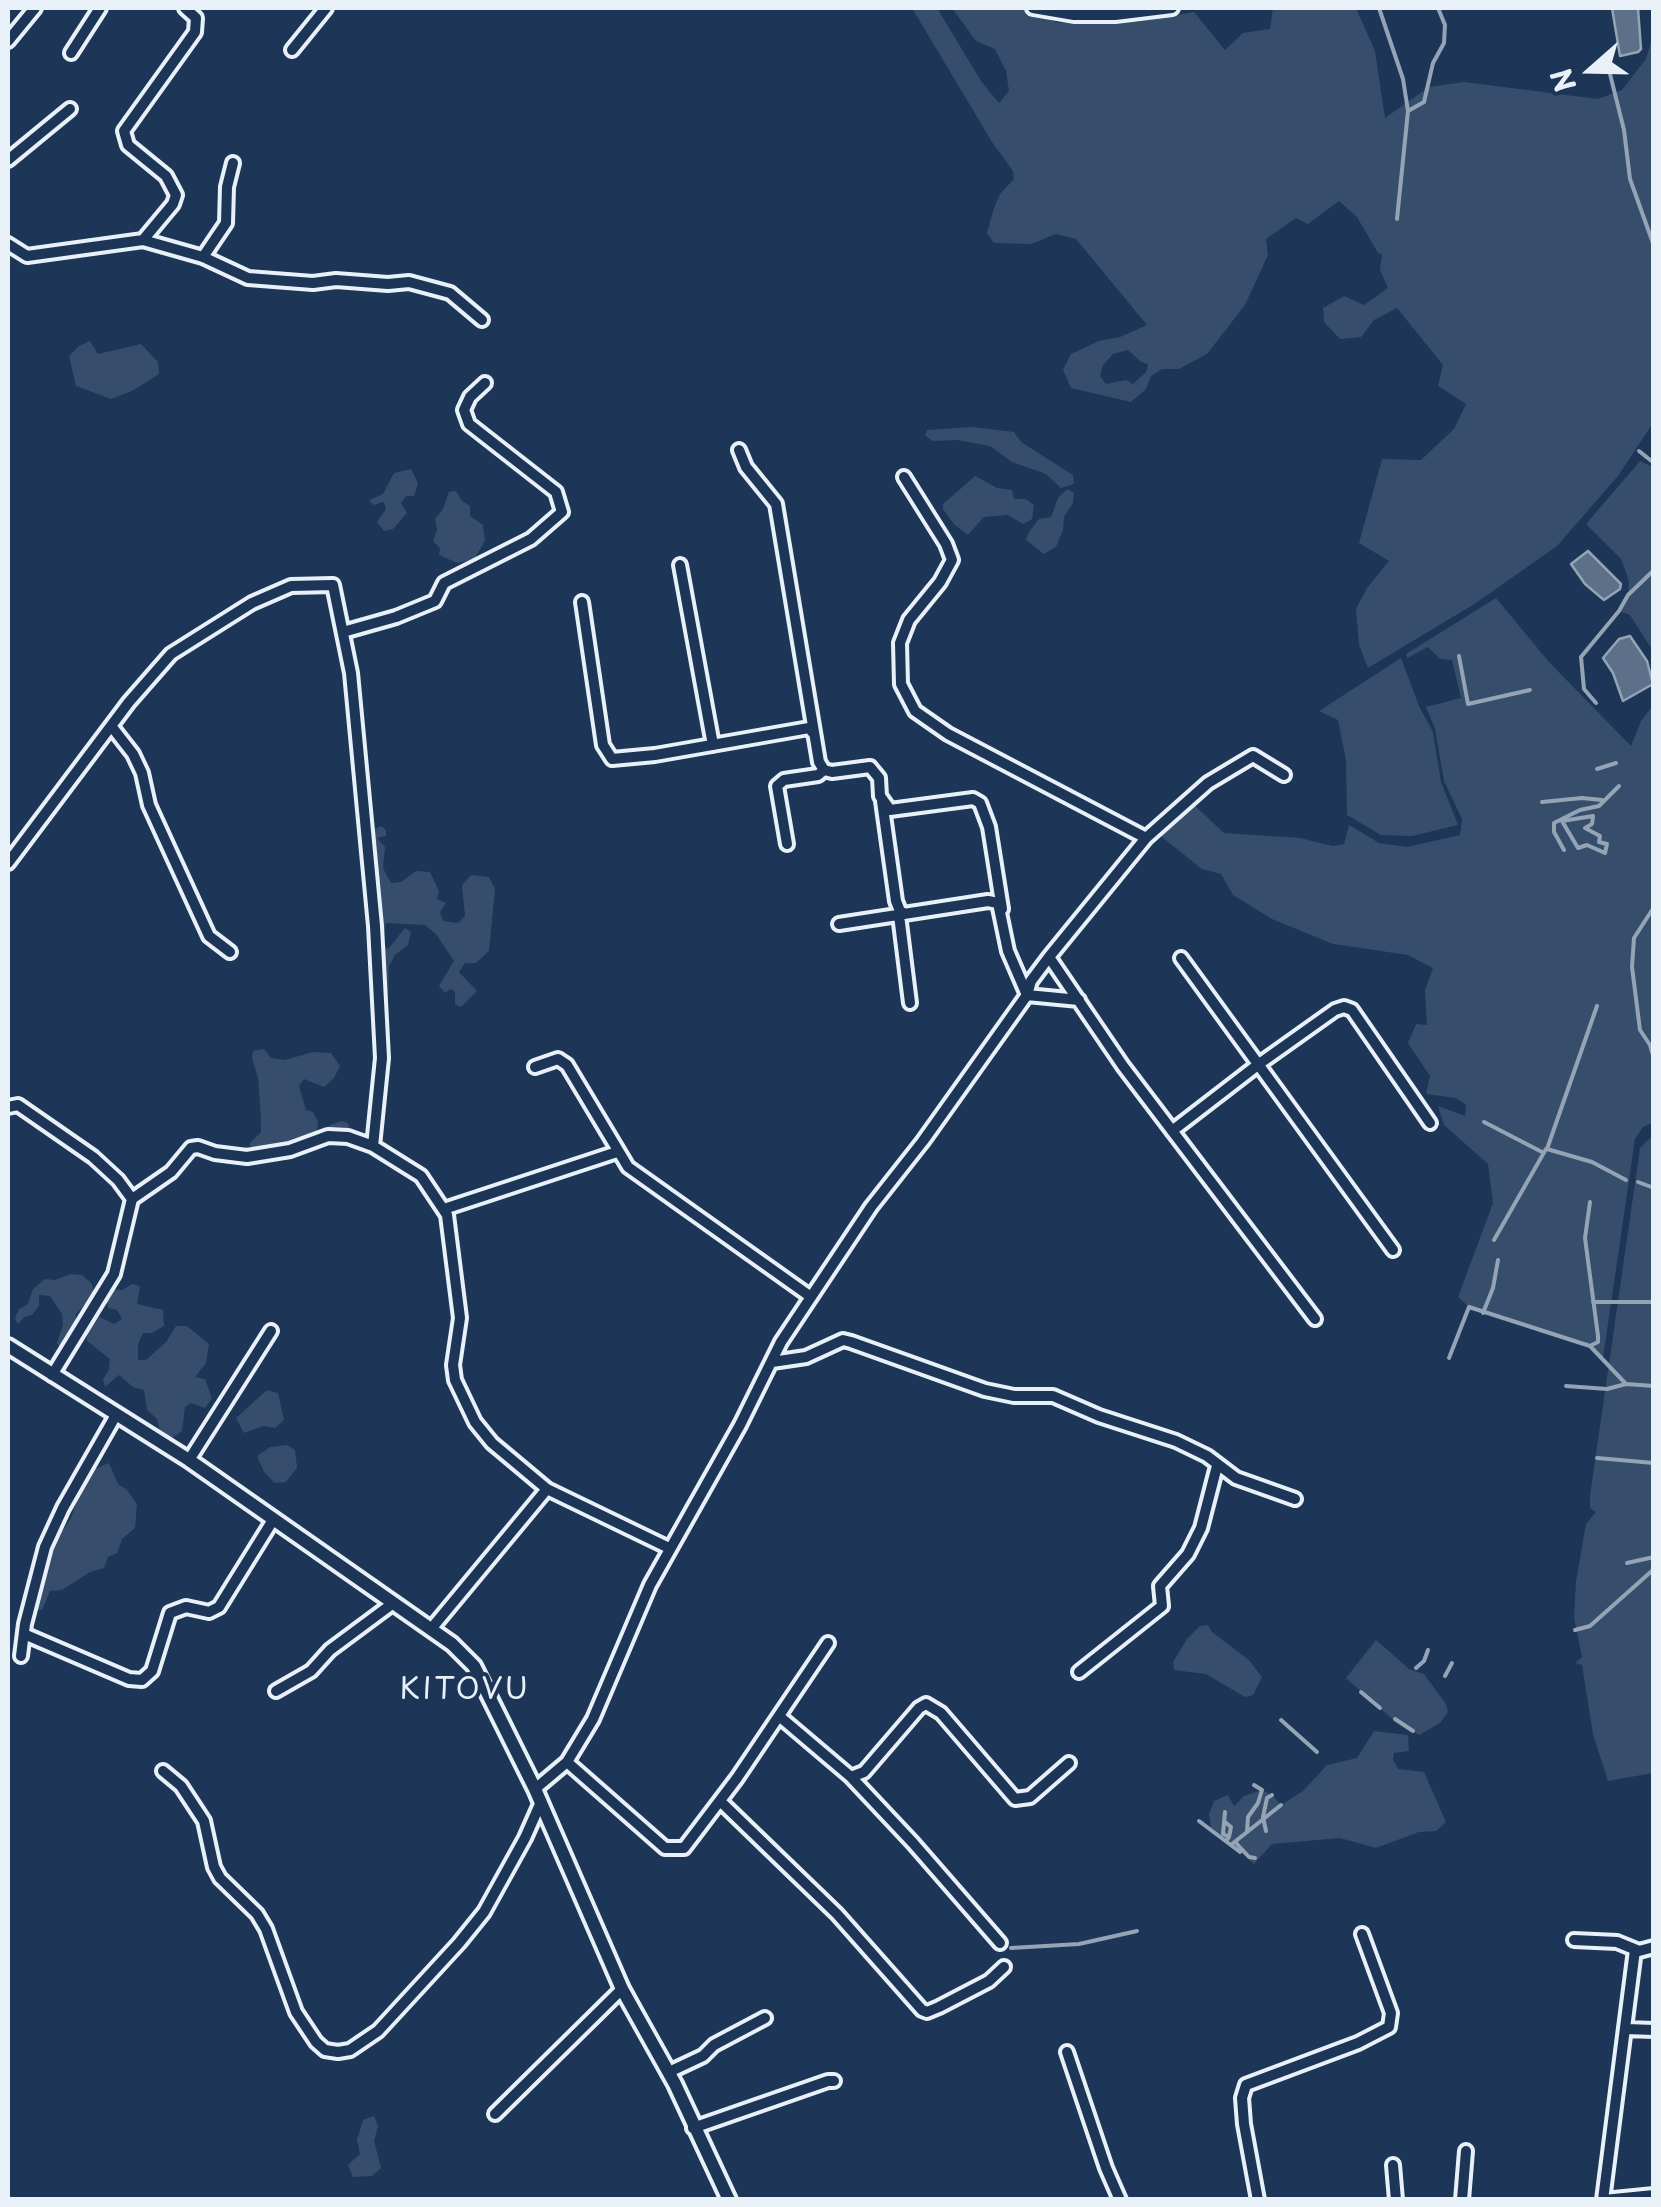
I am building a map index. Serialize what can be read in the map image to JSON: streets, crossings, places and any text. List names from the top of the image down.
{
  "districts": ["KITOVU"],
  "north": "left"
}
